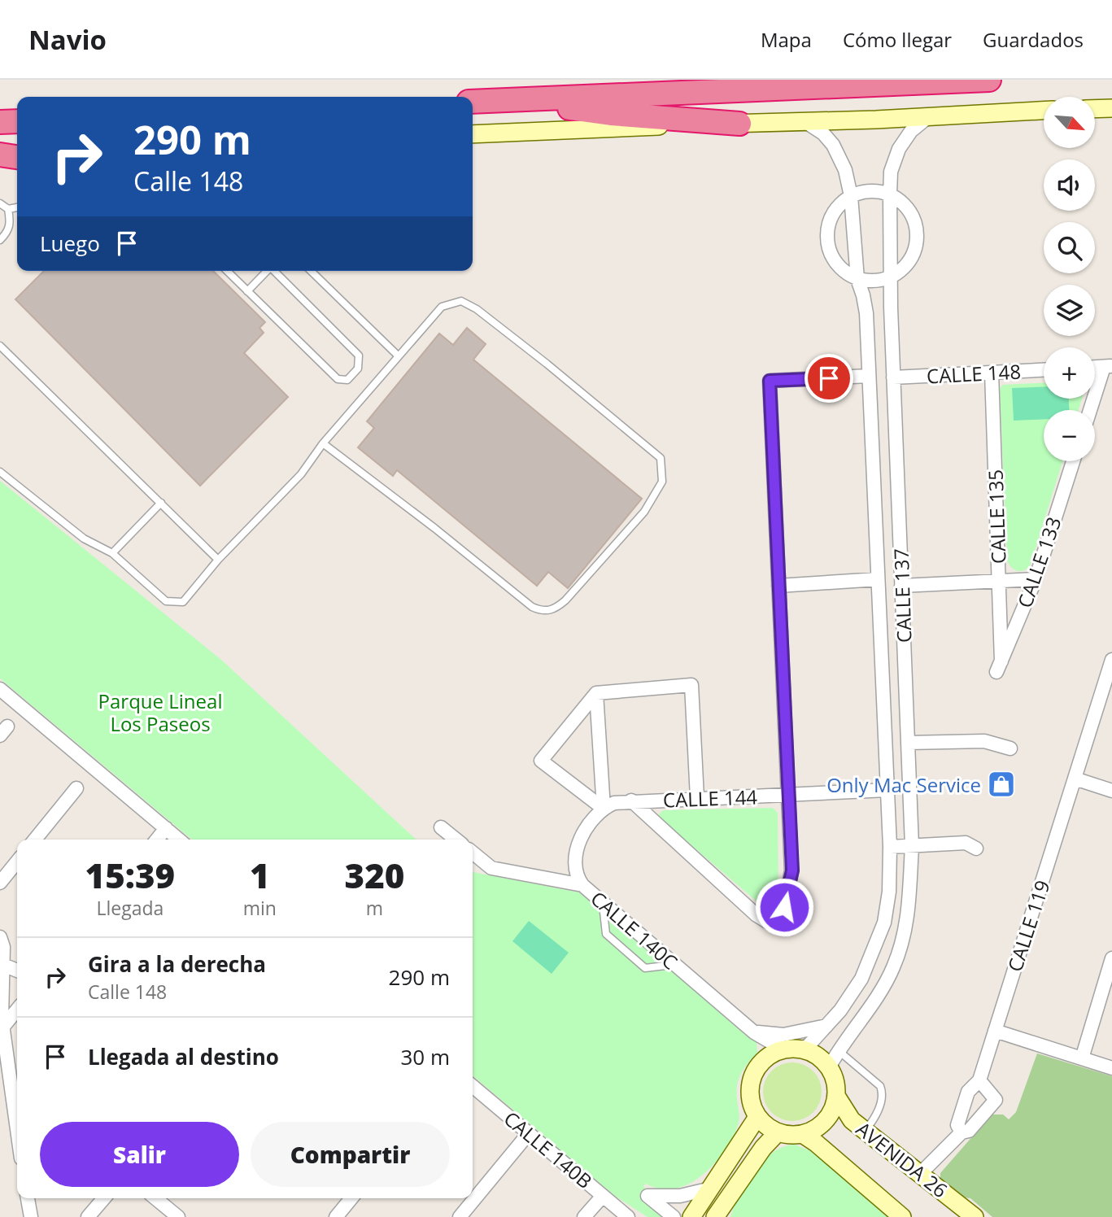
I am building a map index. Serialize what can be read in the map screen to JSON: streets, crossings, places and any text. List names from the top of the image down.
{
  "streets": {
    "street": [
      "CALLE 148",
      "CALLE 135",
      "CALLE 133",
      "CALLE 137",
      "CALLE 144",
      "CALLE 119",
      "CALLE 140C",
      "CALLE 140B",
      "AVENIDA 26"
    ]
  },
  "crossings": [
    ["CALLE 148", "CALLE 135"],
    ["CALLE 148", "CALLE 137"],
    ["CALLE 135", "CALLE 133"],
    ["CALLE 137", "CALLE 144"],
    ["CALLE 137", "CALLE 140C"],
    ["CALLE 137", "AVENIDA 26"],
    ["CALLE 140C", "AVENIDA 26"]
  ],
  "parks": ["Parque Lineal Los Paseos"],
  "places": {
    "shop": ["Only Mac Service"]
  },
  "north": "bottom right",
  "page": {
    "header": "Navio",
    "nav": ["Mapa", "Cómo llegar", "Guardados"],
    "map_buttons": ["+", "−"],
    "turn": ["290 m", "Calle 148"],
    "then": "Luego",
    "eta": [
      "15:39",
      "Llegada",
      "1",
      "min",
      "320",
      "m"
    ],
    "list": [
      {
        "name": "Gira a la derecha",
        "note": "Calle 148",
        "value": "290 m"
      },
      {
        "name": "Llegada al destino",
        "value": "30 m"
      }
    ],
    "buttons": ["Salir", "Compartir"]
  }
}
